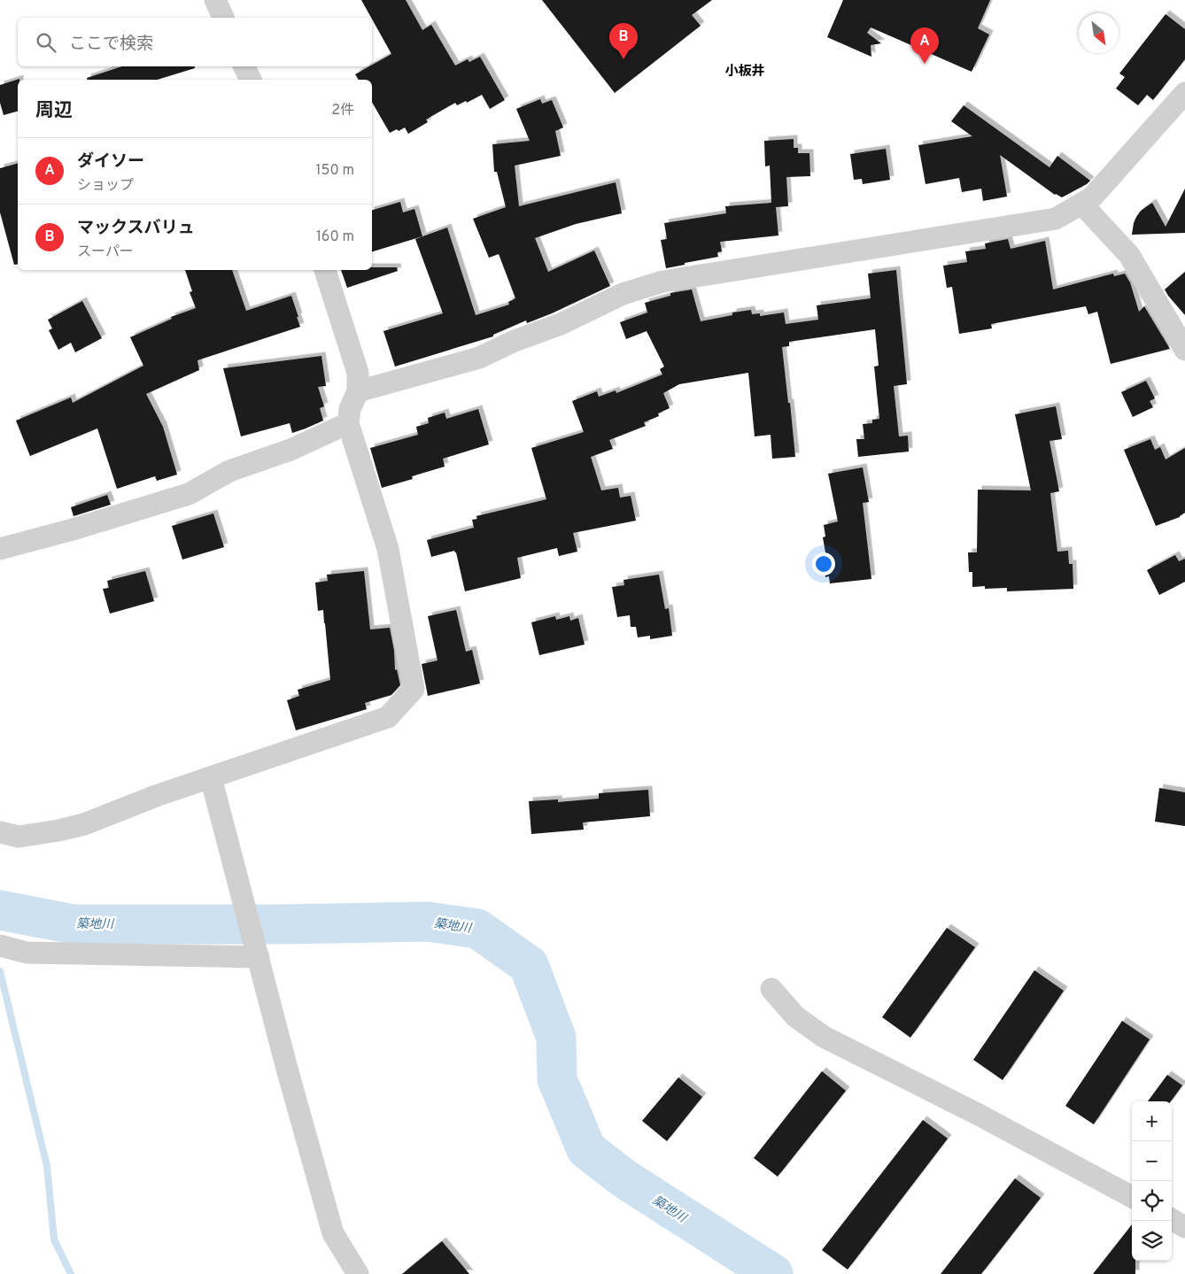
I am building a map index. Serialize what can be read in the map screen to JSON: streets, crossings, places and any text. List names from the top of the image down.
{
  "districts": ["小板井"],
  "water": ["築地川"],
  "north": "bottom right",
  "page": {
    "search": "ここで検索",
    "pins": ["B", "A"],
    "heading": ["周辺", "2件"],
    "list": [
      {
        "mark": "A",
        "name": "ダイソー",
        "note": "ショップ",
        "value": "150 m"
      },
      {
        "mark": "B",
        "name": "マックスバリュ",
        "note": "スーパー",
        "value": "160 m"
      }
    ],
    "map_buttons": ["+", "−"]
  }
}
